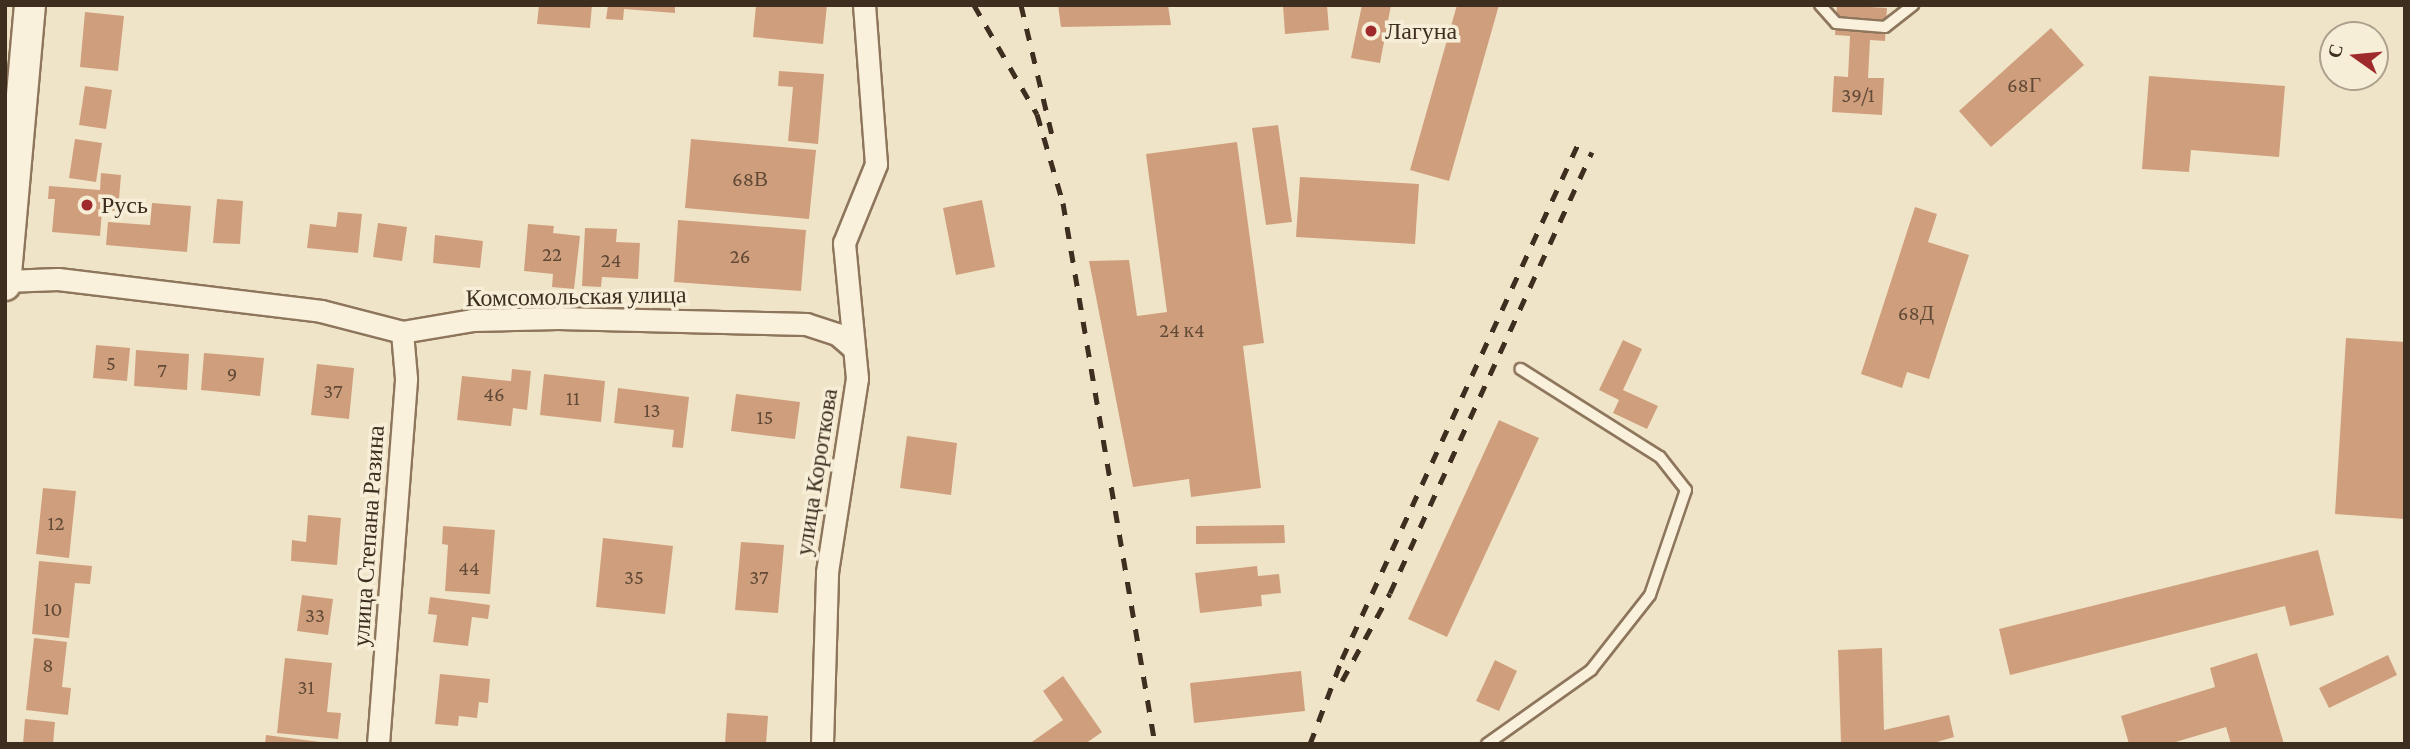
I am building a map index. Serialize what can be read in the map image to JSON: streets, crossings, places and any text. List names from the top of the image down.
{
  "streets": {
    "street": ["Комсомольская улица", "улица Короткова", "улица Степана Разина"]
  },
  "crossings": [
    ["Комсомольская улица", "улица Короткова"],
    ["Комсомольская улица", "улица Степана Разина"]
  ],
  "places": ["Лагуна", "Русь"],
  "house_numbers": [
    "68Г",
    "39/1",
    "68В",
    "22",
    "26",
    "24",
    "68Д",
    "24 к4",
    "5",
    "7",
    "9",
    "37",
    "46",
    "11",
    "13",
    "15",
    "12",
    "44",
    "35",
    "37",
    "10",
    "33",
    "8",
    "31"
  ],
  "north": "left"
}
